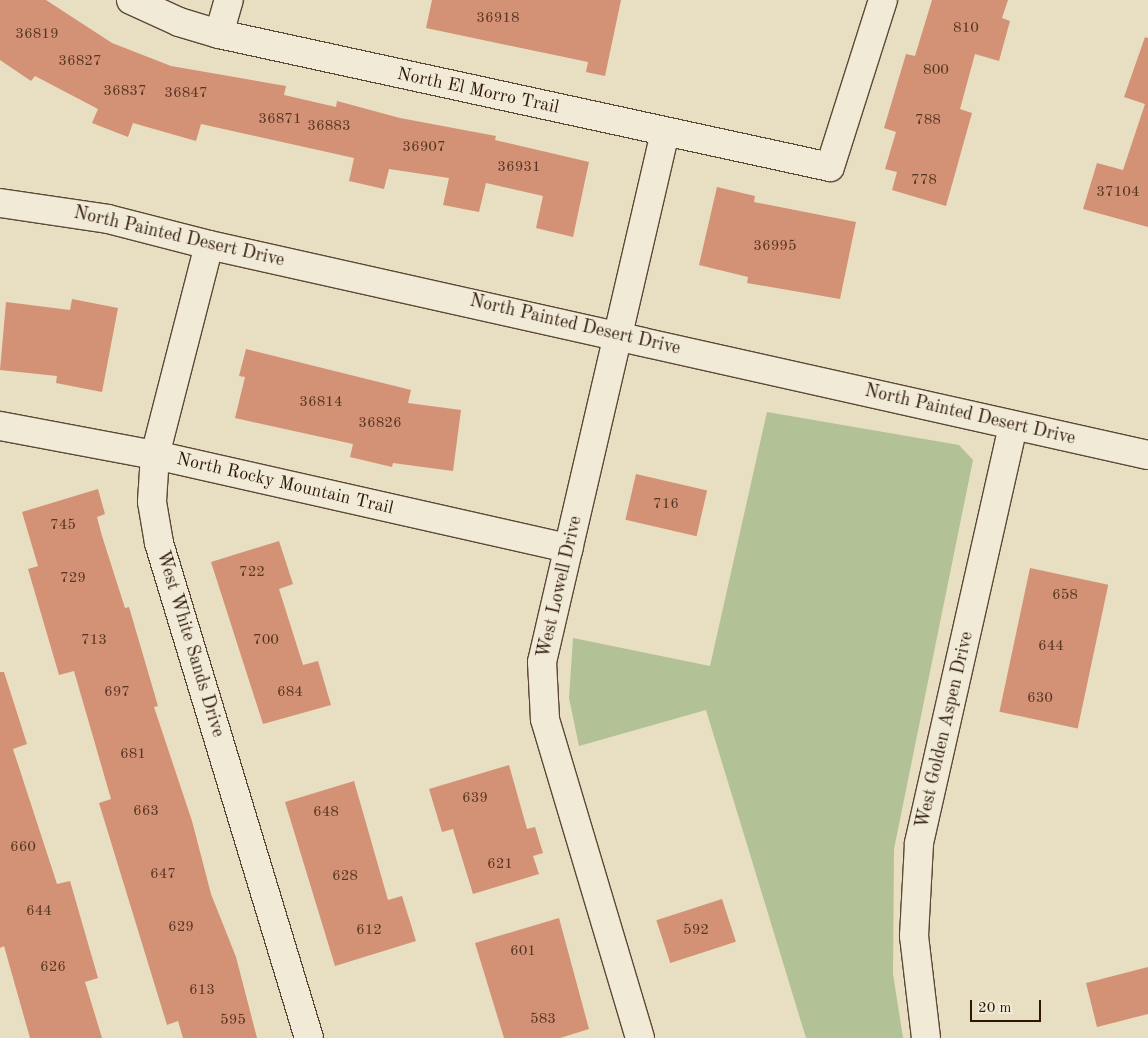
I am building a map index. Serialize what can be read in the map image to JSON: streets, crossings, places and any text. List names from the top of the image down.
{
  "streets": {
    "street": [
      "North El Morro Trail",
      "North Painted Desert Drive",
      "North Rocky Mountain Trail",
      "West Lowell Drive",
      "West White Sands Drive",
      "West Golden Aspen Drive"
    ]
  },
  "crossings": [
    ["North El Morro Trail", "West Lowell Drive"],
    ["North Painted Desert Drive", "West Lowell Drive"],
    ["North Painted Desert Drive", "West White Sands Drive"],
    ["North Painted Desert Drive", "West Golden Aspen Drive"],
    ["North Rocky Mountain Trail", "West Lowell Drive"],
    ["North Rocky Mountain Trail", "West White Sands Drive"]
  ],
  "house_numbers": [
    "36918",
    "810",
    "36819",
    "36827",
    "800",
    "36837",
    "36847",
    "36871",
    "788",
    "36883",
    "36907",
    "36931",
    "778",
    "37104",
    "36995",
    "36814",
    "36826",
    "716",
    "745",
    "722",
    "729",
    "658",
    "713",
    "700",
    "644",
    "697",
    "684",
    "630",
    "681",
    "639",
    "663",
    "648",
    "660",
    "621",
    "647",
    "628",
    "644",
    "629",
    "612",
    "592",
    "601",
    "626",
    "613",
    "583",
    "595"
  ],
  "scale_bar": "20 m"
}
